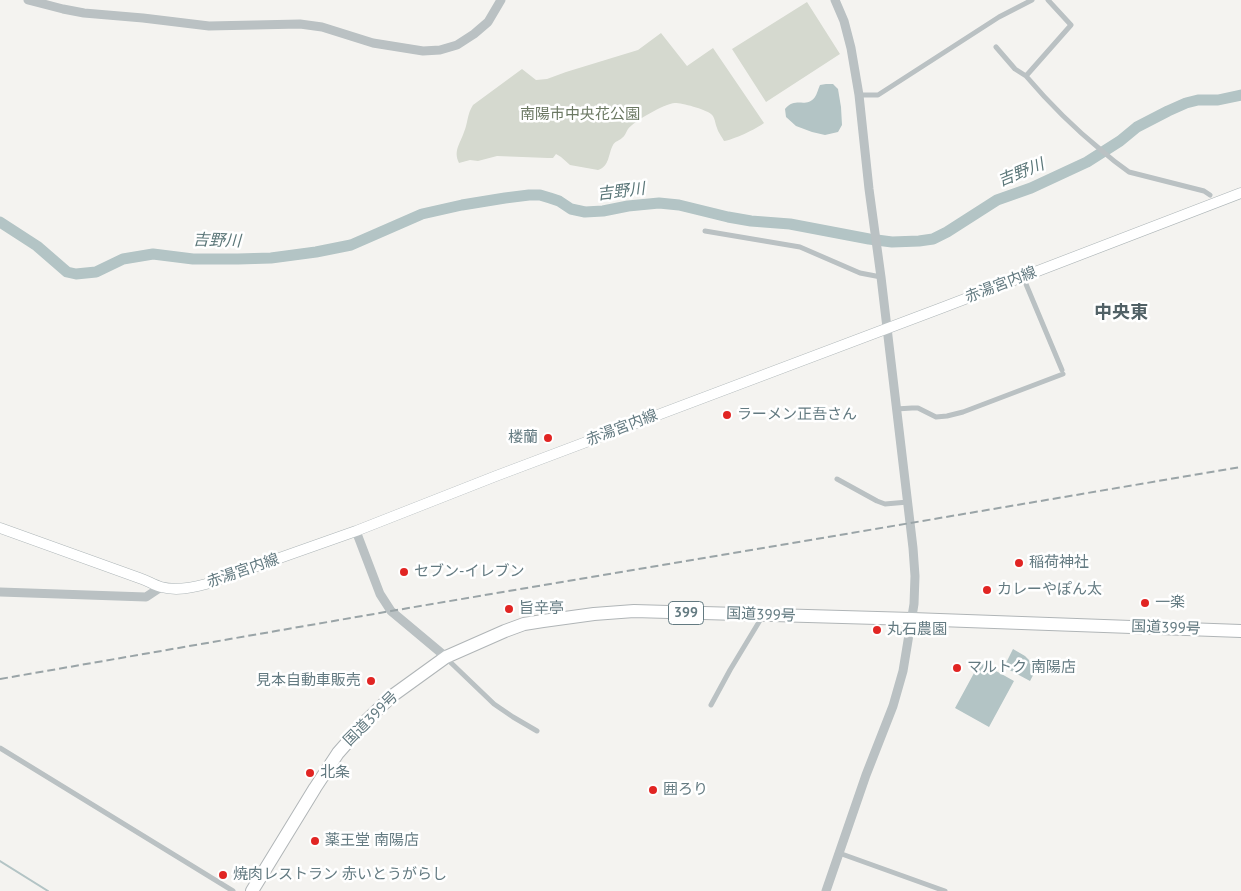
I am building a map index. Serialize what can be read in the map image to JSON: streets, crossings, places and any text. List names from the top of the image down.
{
  "streets": {
    "highway": ["399", "国道399号"],
    "main road": ["赤湯宮内線"]
  },
  "districts": ["中央東"],
  "water": ["吉野川"],
  "parks": ["南陽市中央花公園"],
  "places": [
    "ラーメン正吾さん",
    "楼蘭",
    "稲荷神社",
    "セブン-イレブン",
    "カレーやぽん太",
    "一楽",
    "旨辛亭",
    "丸石農園",
    "マルトク 南陽店",
    "見本自動車販売",
    "北条",
    "囲ろり",
    "薬王堂 南陽店",
    "焼肉レストラン 赤いとうがらし"
  ]
}
